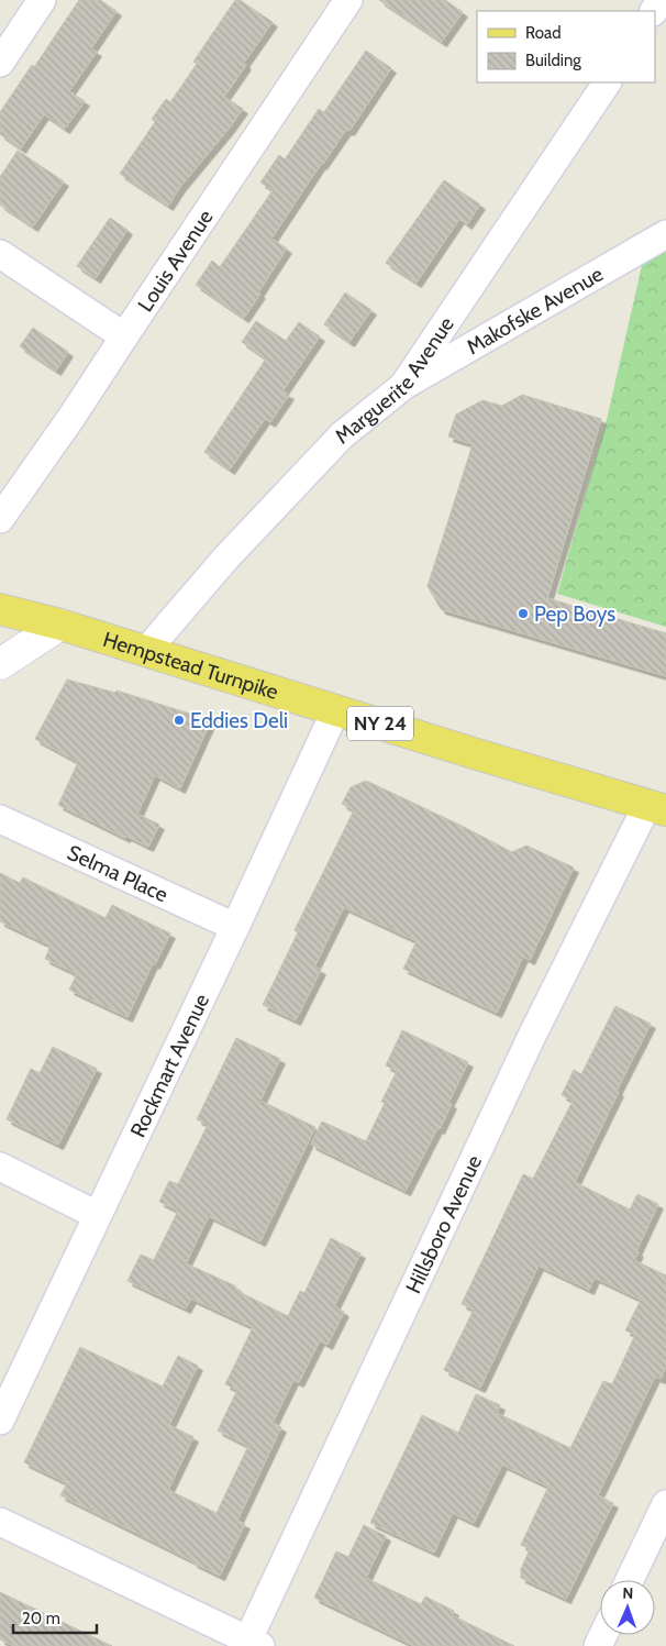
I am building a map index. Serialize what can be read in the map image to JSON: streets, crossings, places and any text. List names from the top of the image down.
{
  "streets": {
    "main road": ["Hempstead Turnpike", "NY 24"],
    "street": [
      "Louis Avenue",
      "Makofske Avenue",
      "Marguerite Avenue",
      "Selma Place",
      "Rockmart Avenue",
      "Hillsboro Avenue"
    ]
  },
  "crossings": [
    ["Makofske Avenue", "Marguerite Avenue"],
    ["Marguerite Avenue", "Hempstead Turnpike"],
    ["Hempstead Turnpike", "Rockmart Avenue"],
    ["Hempstead Turnpike", "Hillsboro Avenue"],
    ["Selma Place", "Rockmart Avenue"]
  ],
  "places": ["Pep Boys", "Eddies Deli"],
  "legend": ["Road", "Building"],
  "scale_bar": "20 m",
  "north": "top"
}
